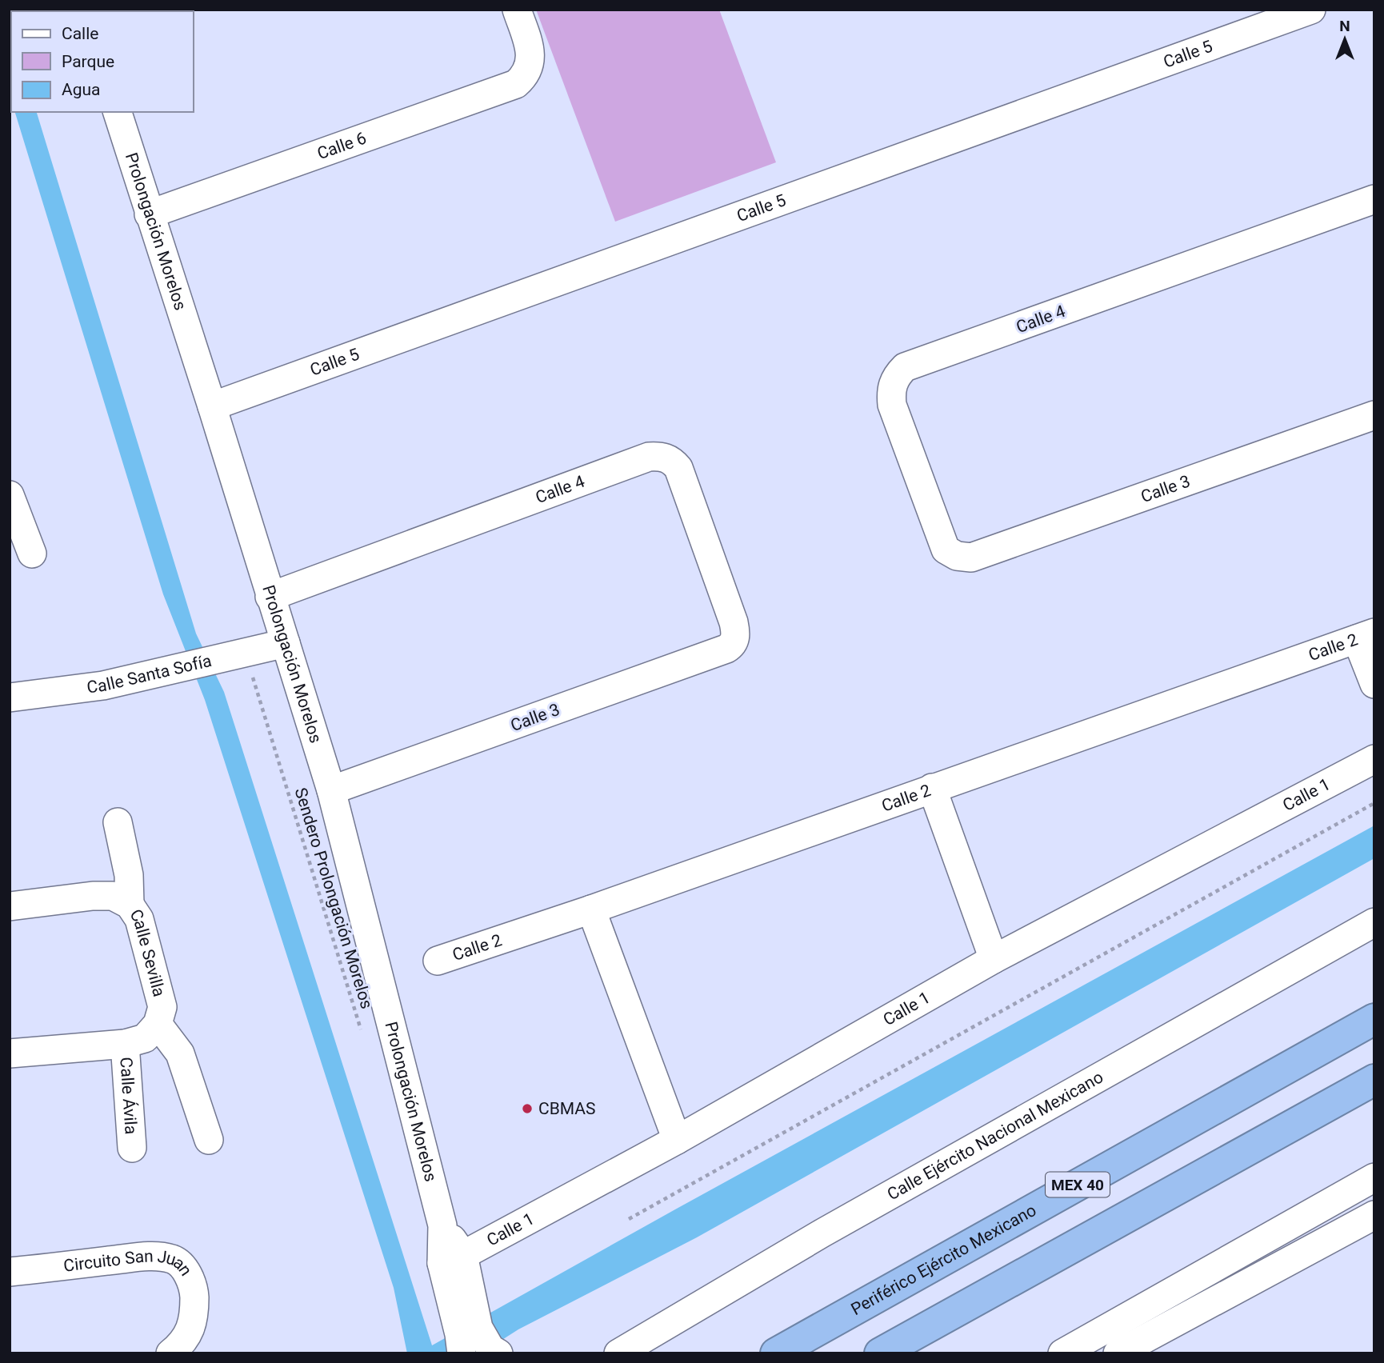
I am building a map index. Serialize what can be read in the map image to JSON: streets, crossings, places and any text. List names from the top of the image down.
{
  "streets": {
    "highway": ["MEX 40", "Periférico Ejército Mexicano"],
    "street": [
      "Calle 5",
      "Calle 6",
      "Prolongación Morelos",
      "Calle 4",
      "Calle 3",
      "Calle 2",
      "Calle Santa Sofía",
      "Calle 1",
      "Calle Sevilla",
      "Calle Ávila",
      "Calle Ejército Nacional Mexicano",
      "Circuito San Juan"
    ],
    "path": ["Sendero Prolongación Morelos"]
  },
  "crossings": [
    ["Calle 5", "Prolongación Morelos"],
    ["Calle 6", "Prolongación Morelos"],
    ["Prolongación Morelos", "Calle 4"],
    ["Prolongación Morelos", "Calle 3"],
    ["Prolongación Morelos", "Calle Santa Sofía"],
    ["Prolongación Morelos", "Calle 1"],
    ["Calle 4", "Calle 3"],
    ["Calle Santa Sofía", "Sendero Prolongación Morelos"]
  ],
  "places": ["CBMAS"],
  "legend": ["Calle", "Parque", "Agua"],
  "north": "top"
}
